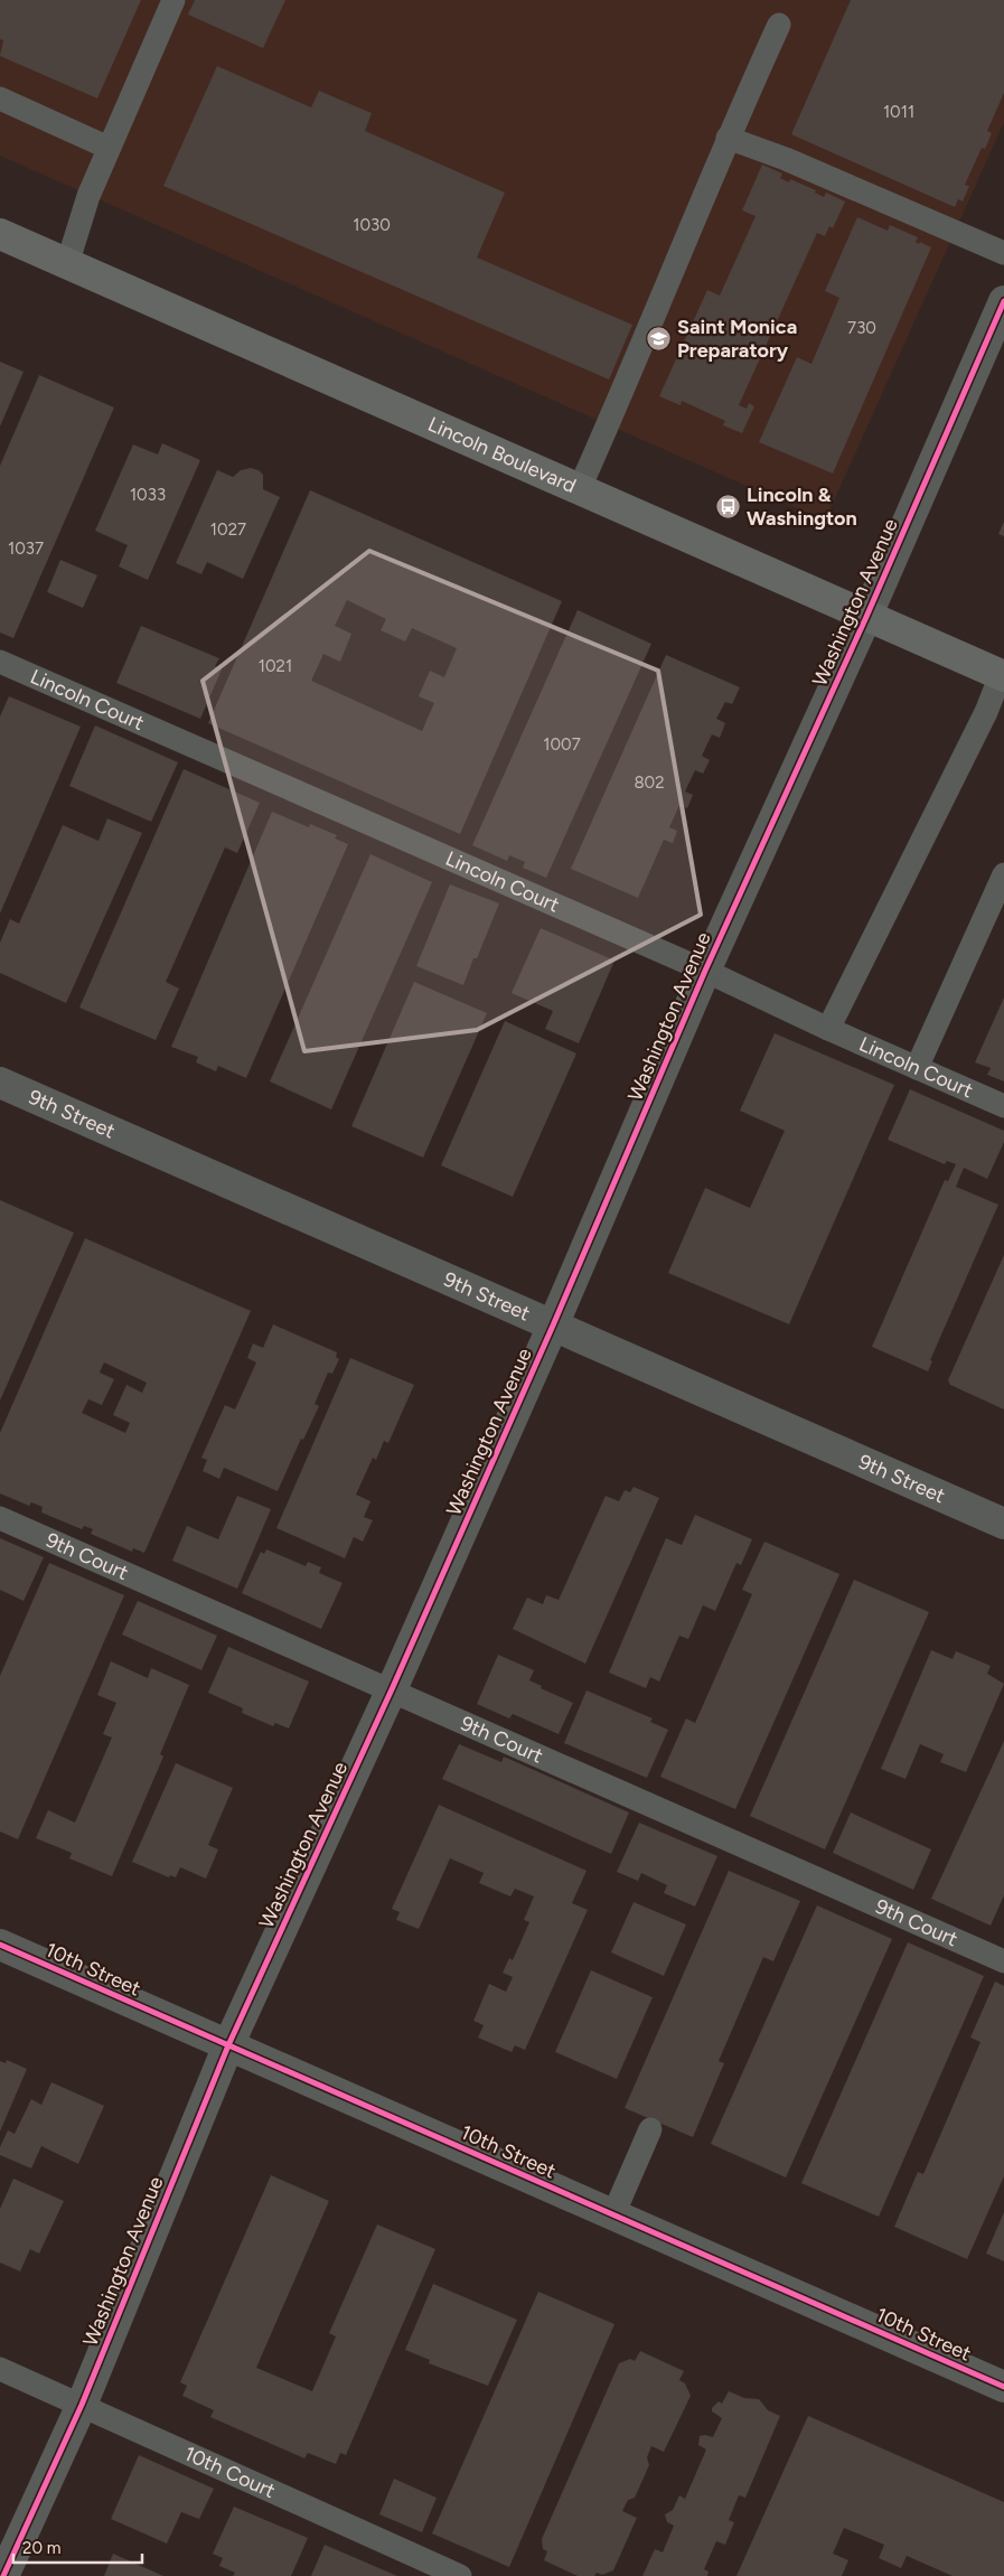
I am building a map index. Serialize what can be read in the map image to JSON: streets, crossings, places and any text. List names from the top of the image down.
{
  "streets": {
    "street": [
      "Lincoln Boulevard",
      "Washington Avenue",
      "9th Street",
      "10th Street"
    ],
    "lane": ["Lincoln Court", "9th Court", "10th Court"]
  },
  "crossings": [
    ["Lincoln Boulevard", "Washington Avenue"],
    ["Washington Avenue", "Lincoln Court"],
    ["Washington Avenue", "9th Street"],
    ["Washington Avenue", "9th Court"],
    ["Washington Avenue", "10th Street"],
    ["Washington Avenue", "10th Court"]
  ],
  "places": {
    "school or university": ["Saint Monica Preparatory"],
    "bus stop": ["Lincoln & Washington"]
  },
  "house_numbers": [
    "1011",
    "1030",
    "730",
    "1033",
    "1027",
    "1037",
    "1021",
    "1007",
    "802"
  ],
  "scale_bar": "20 m"
}
